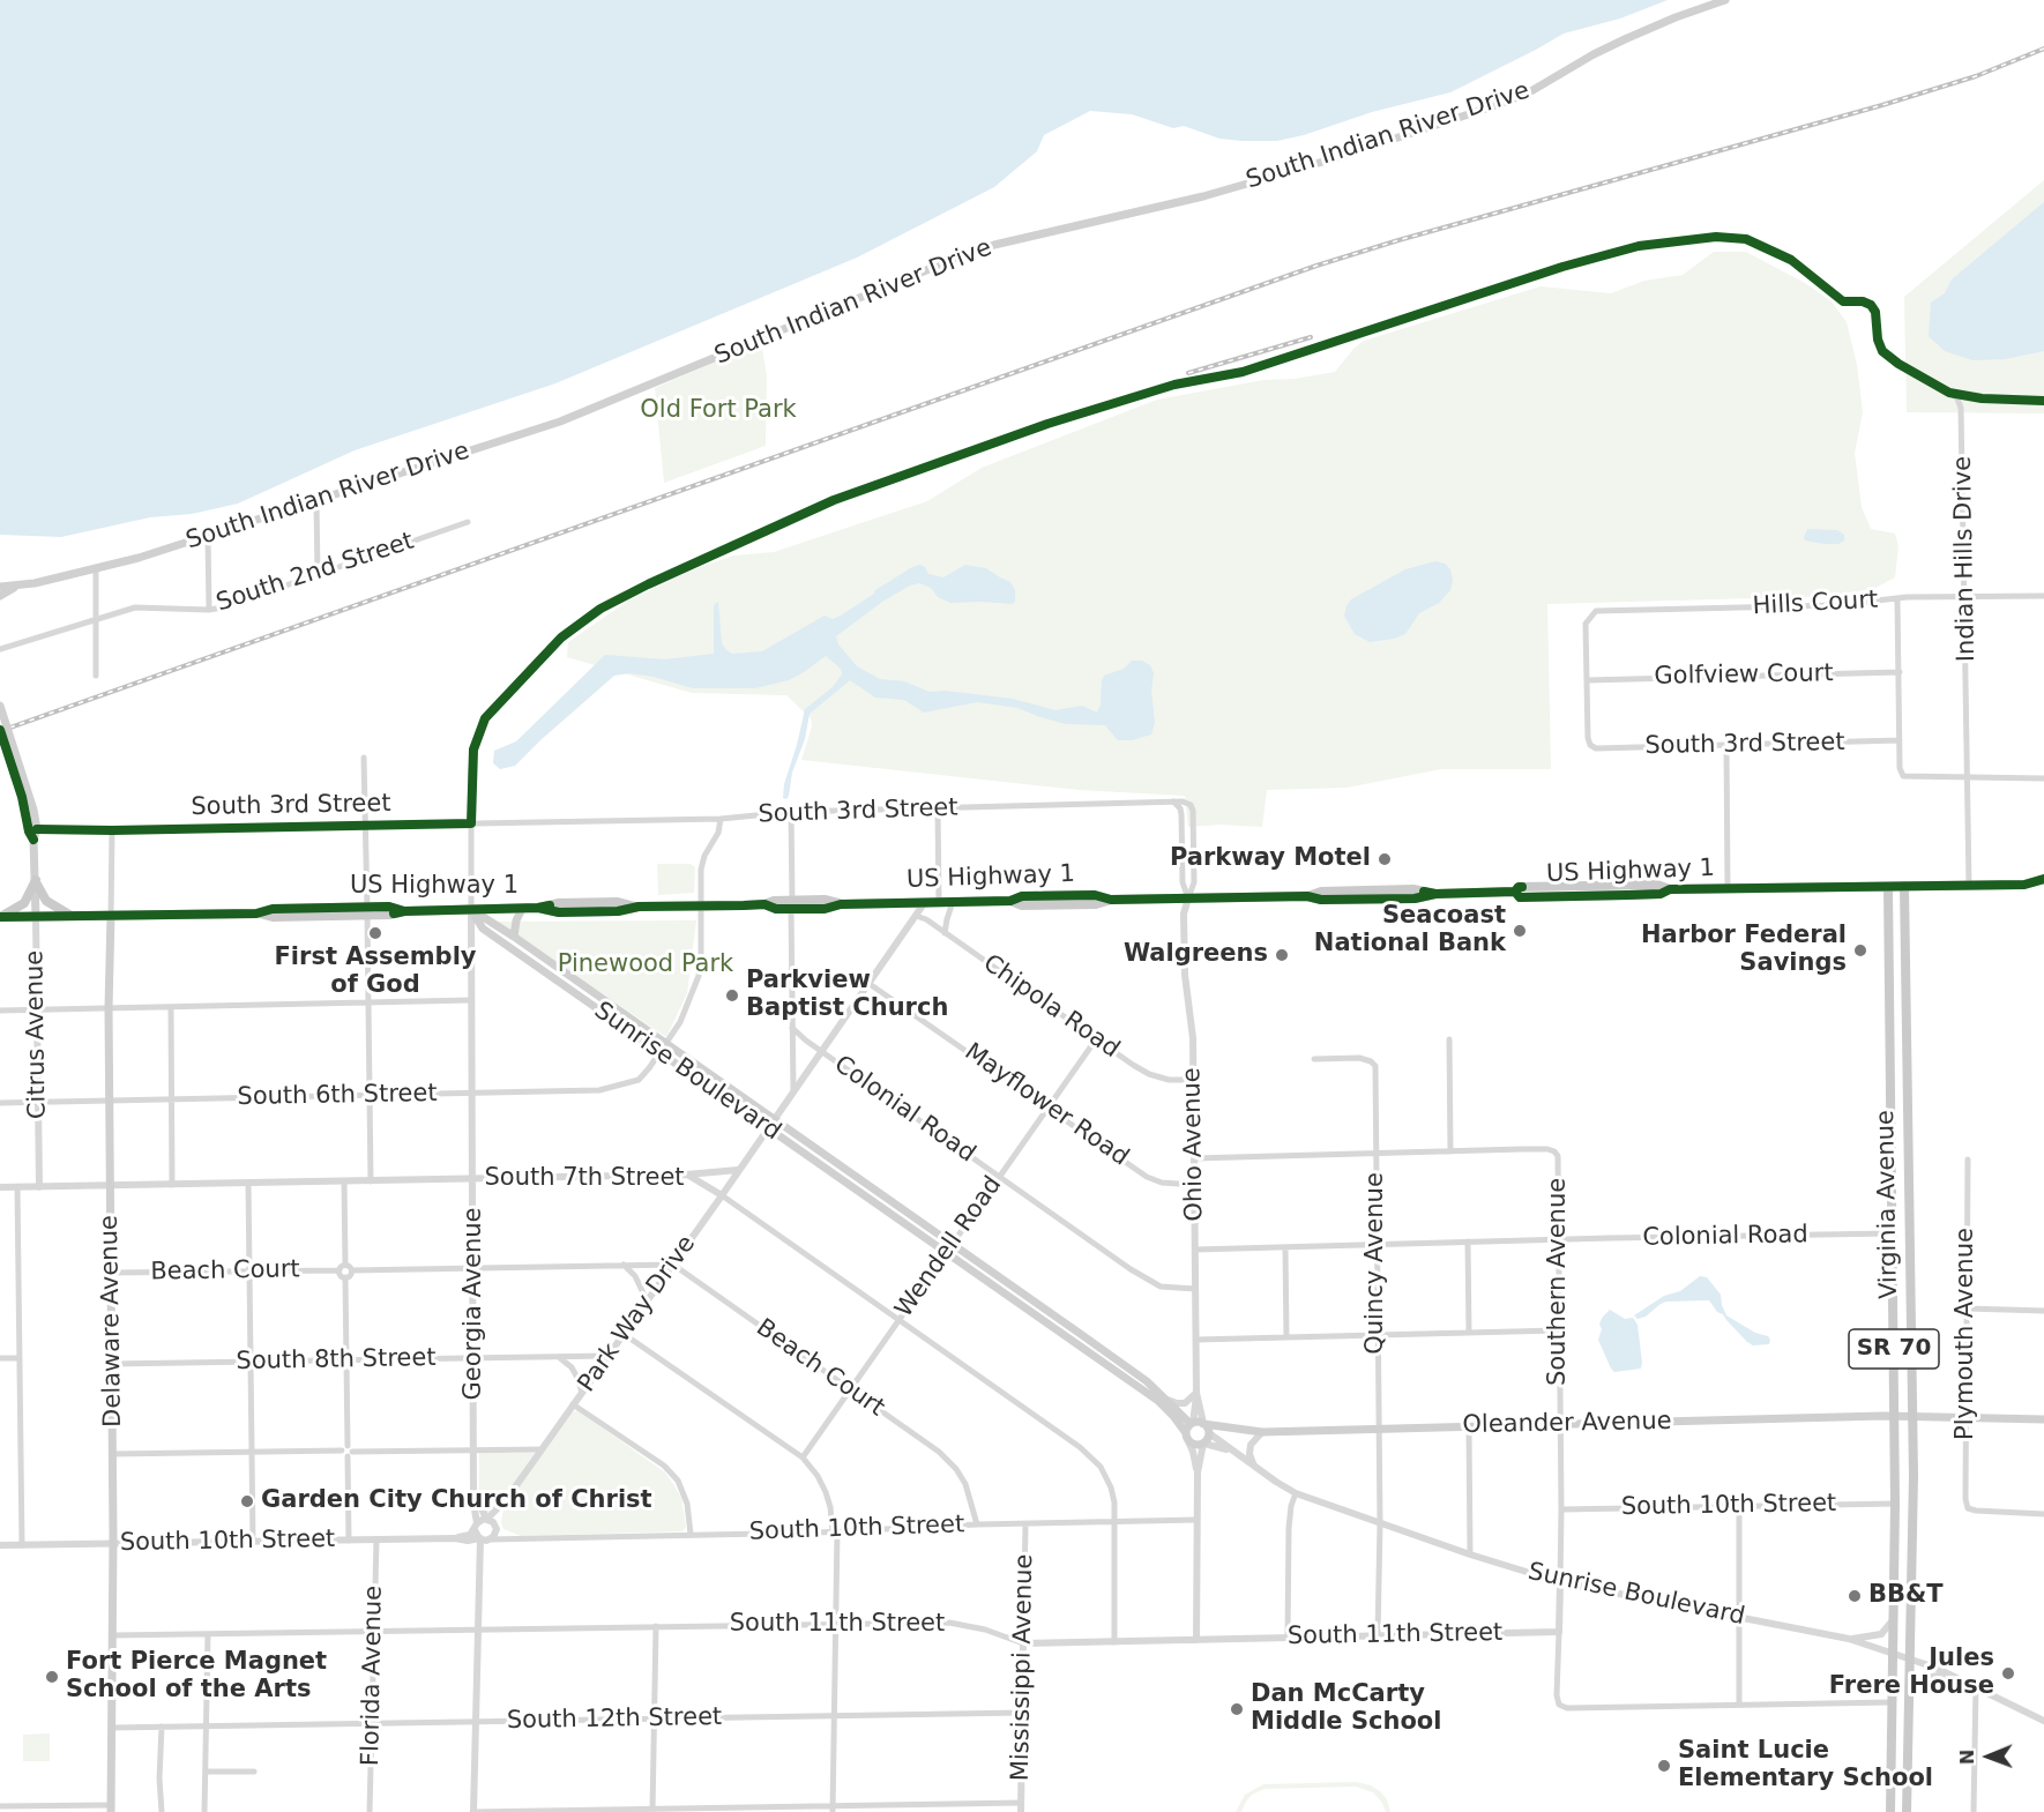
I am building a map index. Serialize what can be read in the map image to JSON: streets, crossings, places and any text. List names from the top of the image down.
{
  "streets": {
    "main road": [
      "South Indian River Drive",
      "US Highway 1",
      "Citrus Avenue",
      "Sunrise Boulevard",
      "Virginia Avenue",
      "Delaware Avenue",
      "SR 70",
      "Oleander Avenue"
    ],
    "street": [
      "Indian Hills Drive",
      "South 2nd Street",
      "Hills Court",
      "Golfview Court",
      "South 3rd Street",
      "Chipola Road",
      "South 6th Street",
      "Mayflower Road",
      "Colonial Road",
      "Ohio Avenue",
      "South 7th Street",
      "Wendell Road",
      "Quincy Avenue",
      "Beach Court",
      "Southern Avenue",
      "Georgia Avenue",
      "Park Way Drive",
      "Plymouth Avenue",
      "South 8th Street",
      "South 10th Street",
      "South 11th Street",
      "Mississippi Avenue",
      "Florida Avenue",
      "South 12th Street"
    ]
  },
  "crossings": [
    ["Indian Hills Drive", "Hills Court"],
    ["Indian Hills Drive", "US Highway 1"],
    ["Hills Court", "Golfview Court"],
    ["Hills Court", "South 3rd Street"],
    ["Golfview Court", "South 3rd Street"],
    ["South 3rd Street", "South 6th Street"],
    ["South 3rd Street", "Ohio Avenue"],
    ["South 3rd Street", "Georgia Avenue"],
    ["South 3rd Street", "Delaware Avenue"],
    ["US Highway 1", "Citrus Avenue"],
    ["US Highway 1", "Sunrise Boulevard"],
    ["US Highway 1", "South 6th Street"],
    ["US Highway 1", "Ohio Avenue"],
    ["US Highway 1", "Virginia Avenue"],
    ["US Highway 1", "Georgia Avenue"],
    ["US Highway 1", "Park Way Drive"],
    ["US Highway 1", "Delaware Avenue"],
    ["Chipola Road", "Ohio Avenue"],
    ["Chipola Road", "Wendell Road"],
    ["Chipola Road", "Park Way Drive"],
    ["Citrus Avenue", "South 6th Street"],
    ["Citrus Avenue", "South 7th Street"],
    ["Sunrise Boulevard", "South 6th Street"],
    ["Sunrise Boulevard", "Ohio Avenue"],
    ["Sunrise Boulevard", "Virginia Avenue"],
    ["Sunrise Boulevard", "Wendell Road"],
    ["Sunrise Boulevard", "Quincy Avenue"],
    ["Sunrise Boulevard", "Southern Avenue"],
    ["Sunrise Boulevard", "Georgia Avenue"],
    ["Sunrise Boulevard", "Park Way Drive"],
    ["Sunrise Boulevard", "Oleander Avenue"],
    ["South 6th Street", "Georgia Avenue"],
    ["South 6th Street", "Delaware Avenue"],
    ["Mayflower Road", "Ohio Avenue"],
    ["Mayflower Road", "Wendell Road"],
    ["Mayflower Road", "Park Way Drive"],
    ["Colonial Road", "Ohio Avenue"],
    ["Colonial Road", "Virginia Avenue"],
    ["Colonial Road", "Wendell Road"],
    ["Colonial Road", "Quincy Avenue"],
    ["Colonial Road", "Southern Avenue"],
    ["Colonial Road", "Park Way Drive"],
    ["Ohio Avenue", "Oleander Avenue"],
    ["South 7th Street", "Wendell Road"],
    ["South 7th Street", "Georgia Avenue"],
    ["South 7th Street", "Park Way Drive"],
    ["South 7th Street", "Delaware Avenue"],
    ["South 7th Street", "South 10th Street"],
    ["South 7th Street", "South 11th Street"],
    ["Virginia Avenue", "Oleander Avenue"],
    ["Virginia Avenue", "South 10th Street"],
    ["Wendell Road", "Beach Court"],
    ["Quincy Avenue", "Oleander Avenue"],
    ["Quincy Avenue", "South 11th Street"],
    ["Beach Court", "Park Way Drive"],
    ["Beach Court", "Delaware Avenue"],
    ["Beach Court", "South 10th Street"],
    ["Southern Avenue", "Oleander Avenue"],
    ["Southern Avenue", "South 10th Street"],
    ["Southern Avenue", "South 11th Street"],
    ["Georgia Avenue", "Park Way Drive"],
    ["Georgia Avenue", "South 8th Street"],
    ["Georgia Avenue", "South 10th Street"],
    ["Park Way Drive", "South 8th Street"],
    ["Park Way Drive", "South 10th Street"],
    ["Delaware Avenue", "South 8th Street"],
    ["Delaware Avenue", "South 10th Street"],
    ["Delaware Avenue", "South 11th Street"],
    ["Delaware Avenue", "South 12th Street"],
    ["Plymouth Avenue", "Oleander Avenue"],
    ["South 10th Street", "Mississippi Avenue"],
    ["South 10th Street", "Florida Avenue"],
    ["South 11th Street", "Mississippi Avenue"],
    ["South 11th Street", "Florida Avenue"],
    ["Mississippi Avenue", "South 12th Street"],
    ["Florida Avenue", "South 12th Street"]
  ],
  "parks": ["Old Fort Park", "Pinewood Park"],
  "places": [
    "Parkway Motel",
    "Seacoast National Bank",
    "First Assembly of God",
    "Harbor Federal Savings",
    "Walgreens",
    "Parkview Baptist Church",
    "Garden City Church of Christ",
    "BB&T",
    "Jules Frere House",
    "Fort Pierce Magnet School of the Arts",
    "Dan McCarty Middle School",
    "Saint Lucie Elementary School"
  ],
  "north": "left"
}
